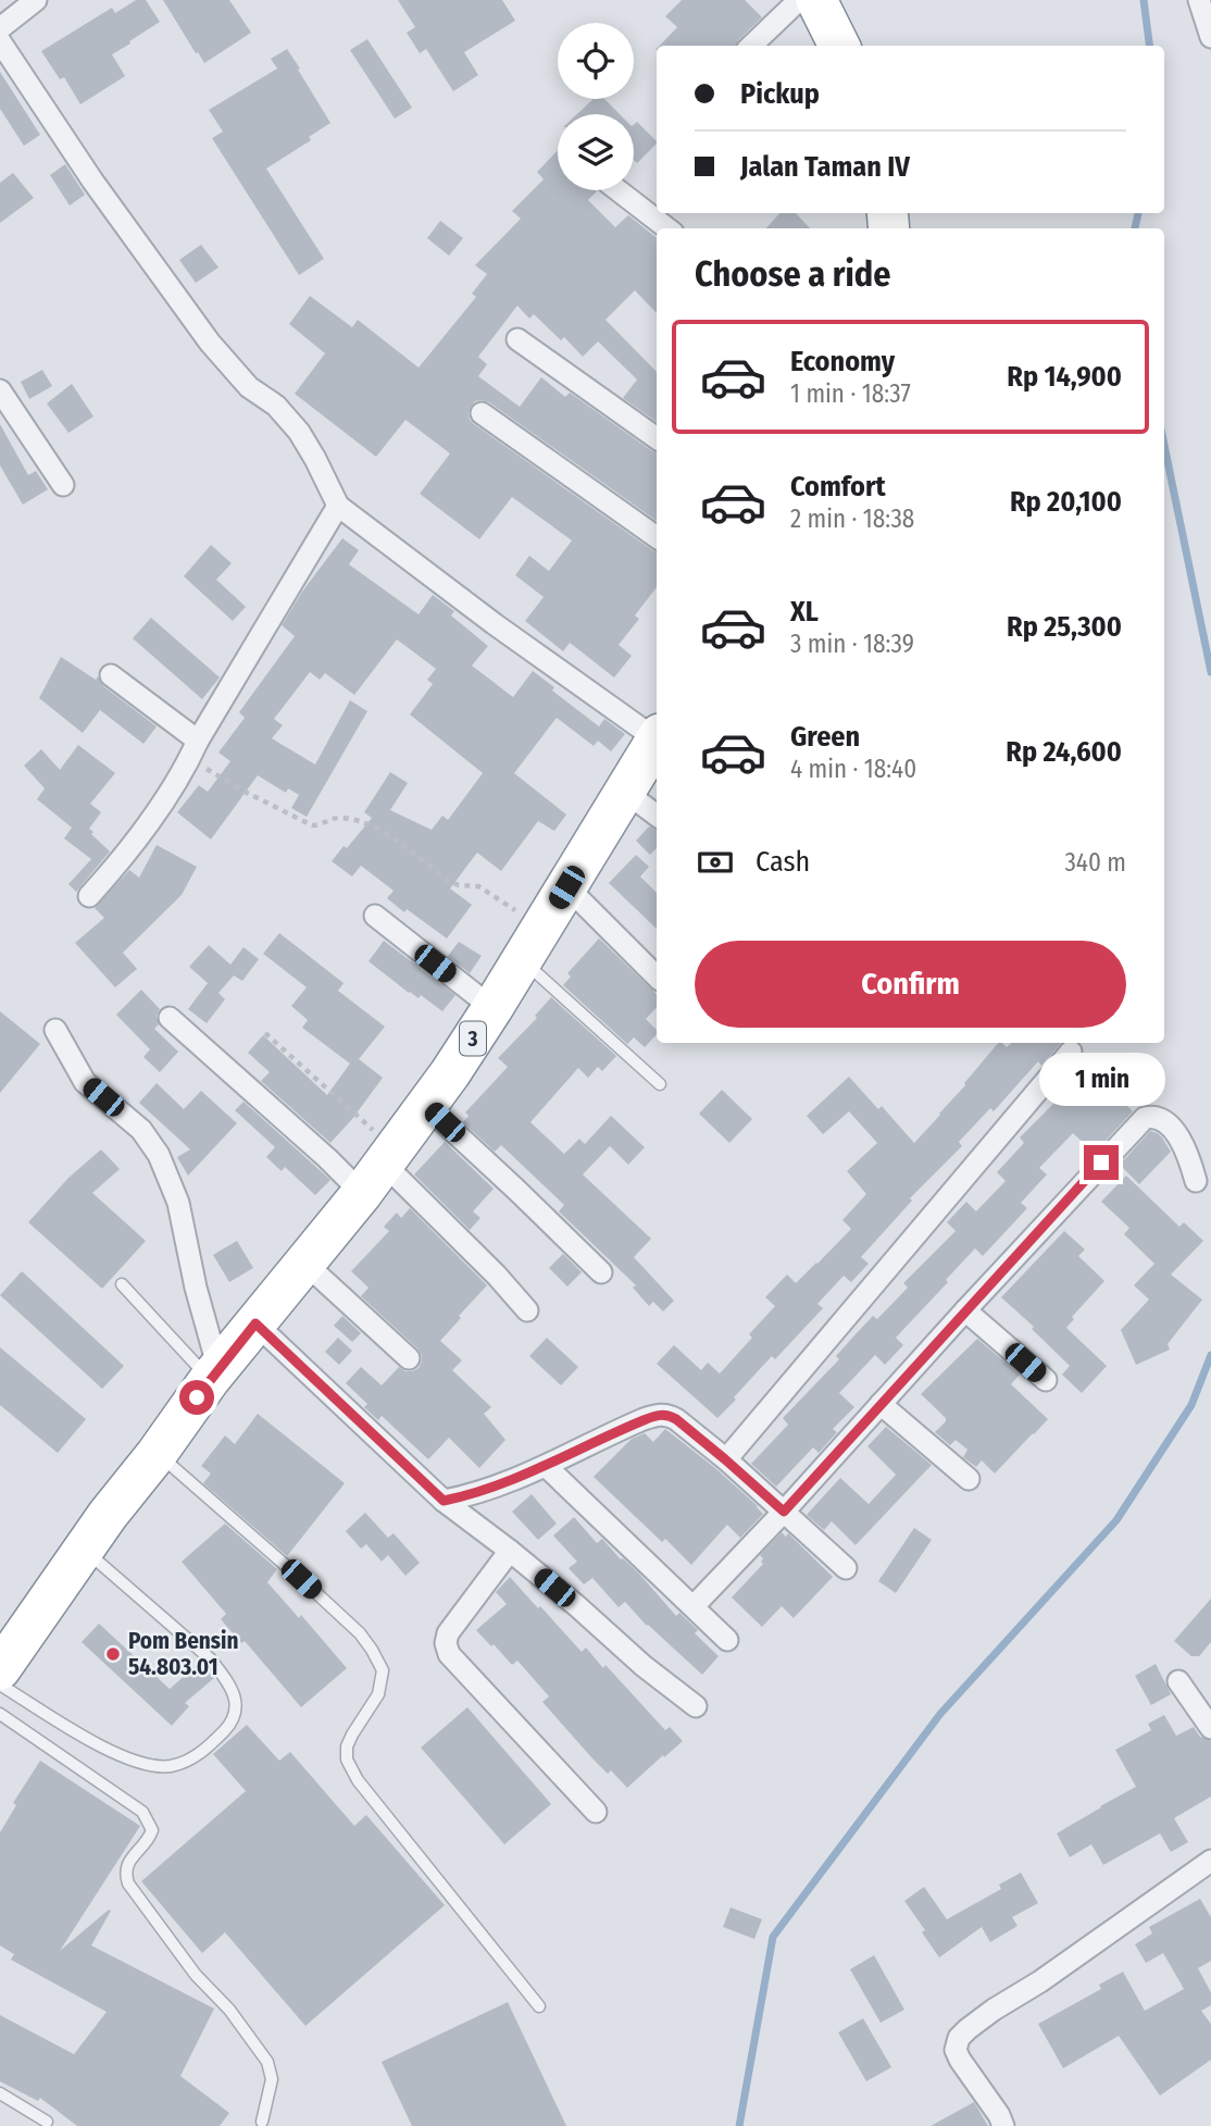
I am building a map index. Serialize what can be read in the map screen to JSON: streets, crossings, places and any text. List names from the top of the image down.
{
  "streets": {
    "highway": ["3"]
  },
  "places": ["Pom Bensin 54.803.01"],
  "page": {
    "banner": ["Pickup", "Jalan Taman IV"],
    "heading": "Choose a ride",
    "list": [
      {
        "name": "Economy",
        "note": "1 min · 18:37",
        "value": "Rp 14,900"
      },
      {
        "name": "Comfort",
        "note": "2 min · 18:38",
        "value": "Rp 20,100"
      },
      {
        "name": "XL",
        "note": "3 min · 18:39",
        "value": "Rp 25,300"
      },
      {
        "name": "Green",
        "note": "4 min · 18:40",
        "value": "Rp 24,600"
      }
    ],
    "pay": ["Cash", "340 m"],
    "buttons": "Confirm",
    "bubble": "1 min"
  }
}
